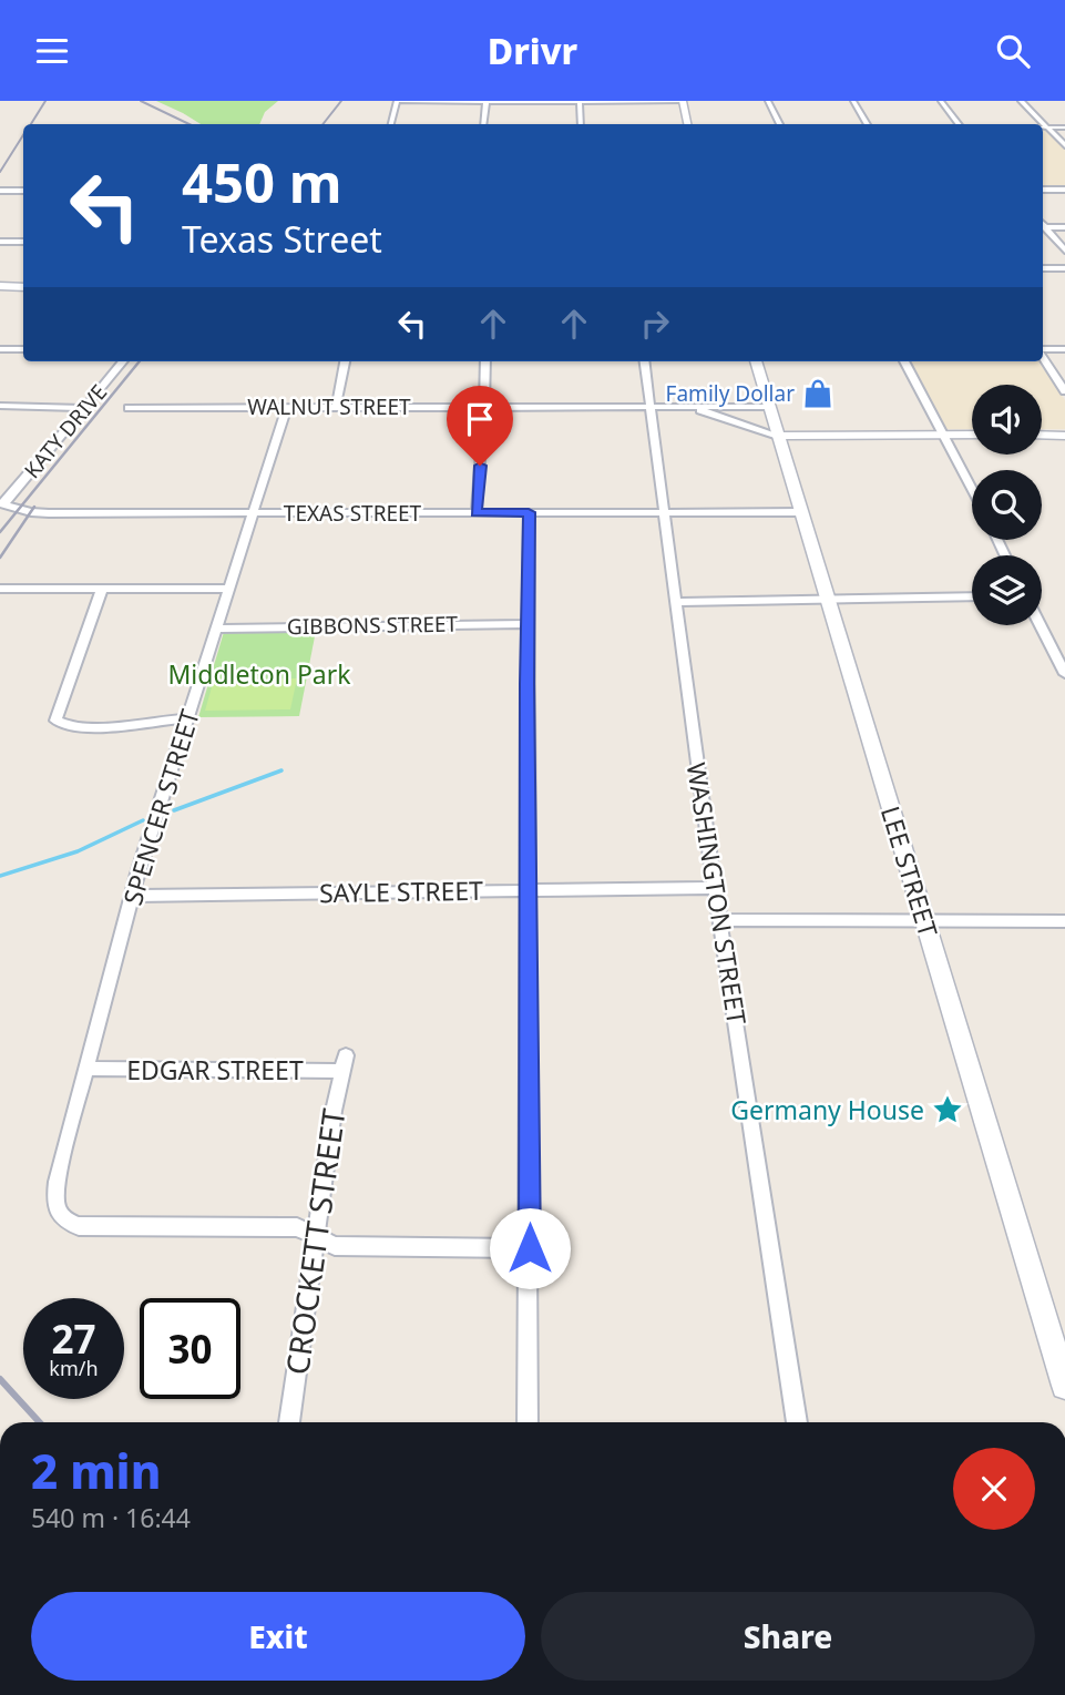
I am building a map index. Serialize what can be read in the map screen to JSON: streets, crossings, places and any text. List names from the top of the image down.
{
  "streets": {
    "main road": ["WALNUT STREET", "LEE STREET"],
    "street": [
      "KATY DRIVE",
      "TEXAS STREET",
      "GIBBONS STREET",
      "SPENCER STREET",
      "SAYLE STREET",
      "WASHINGTON STREET",
      "EDGAR STREET",
      "CROCKETT STREET"
    ]
  },
  "crossings": [
    ["WALNUT STREET", "SPENCER STREET"],
    ["WALNUT STREET", "LEE STREET"],
    ["WALNUT STREET", "WASHINGTON STREET"],
    ["KATY DRIVE", "TEXAS STREET"],
    ["TEXAS STREET", "SPENCER STREET"],
    ["TEXAS STREET", "LEE STREET"],
    ["TEXAS STREET", "WASHINGTON STREET"],
    ["GIBBONS STREET", "SPENCER STREET"],
    ["SPENCER STREET", "SAYLE STREET"],
    ["SPENCER STREET", "EDGAR STREET"],
    ["SPENCER STREET", "CROCKETT STREET"],
    ["SAYLE STREET", "WASHINGTON STREET"],
    ["EDGAR STREET", "CROCKETT STREET"]
  ],
  "parks": ["Middleton Park"],
  "places": {
    "shop": ["Family Dollar"],
    "place": ["Germany House"]
  },
  "page": {
    "header": "Drivr",
    "turn": ["450 m", "Texas Street"],
    "speed": "27 km/h",
    "limit": "30",
    "heading": ["2 min", "540 m · 16:44"],
    "buttons": ["Exit", "Share"]
  }
}
